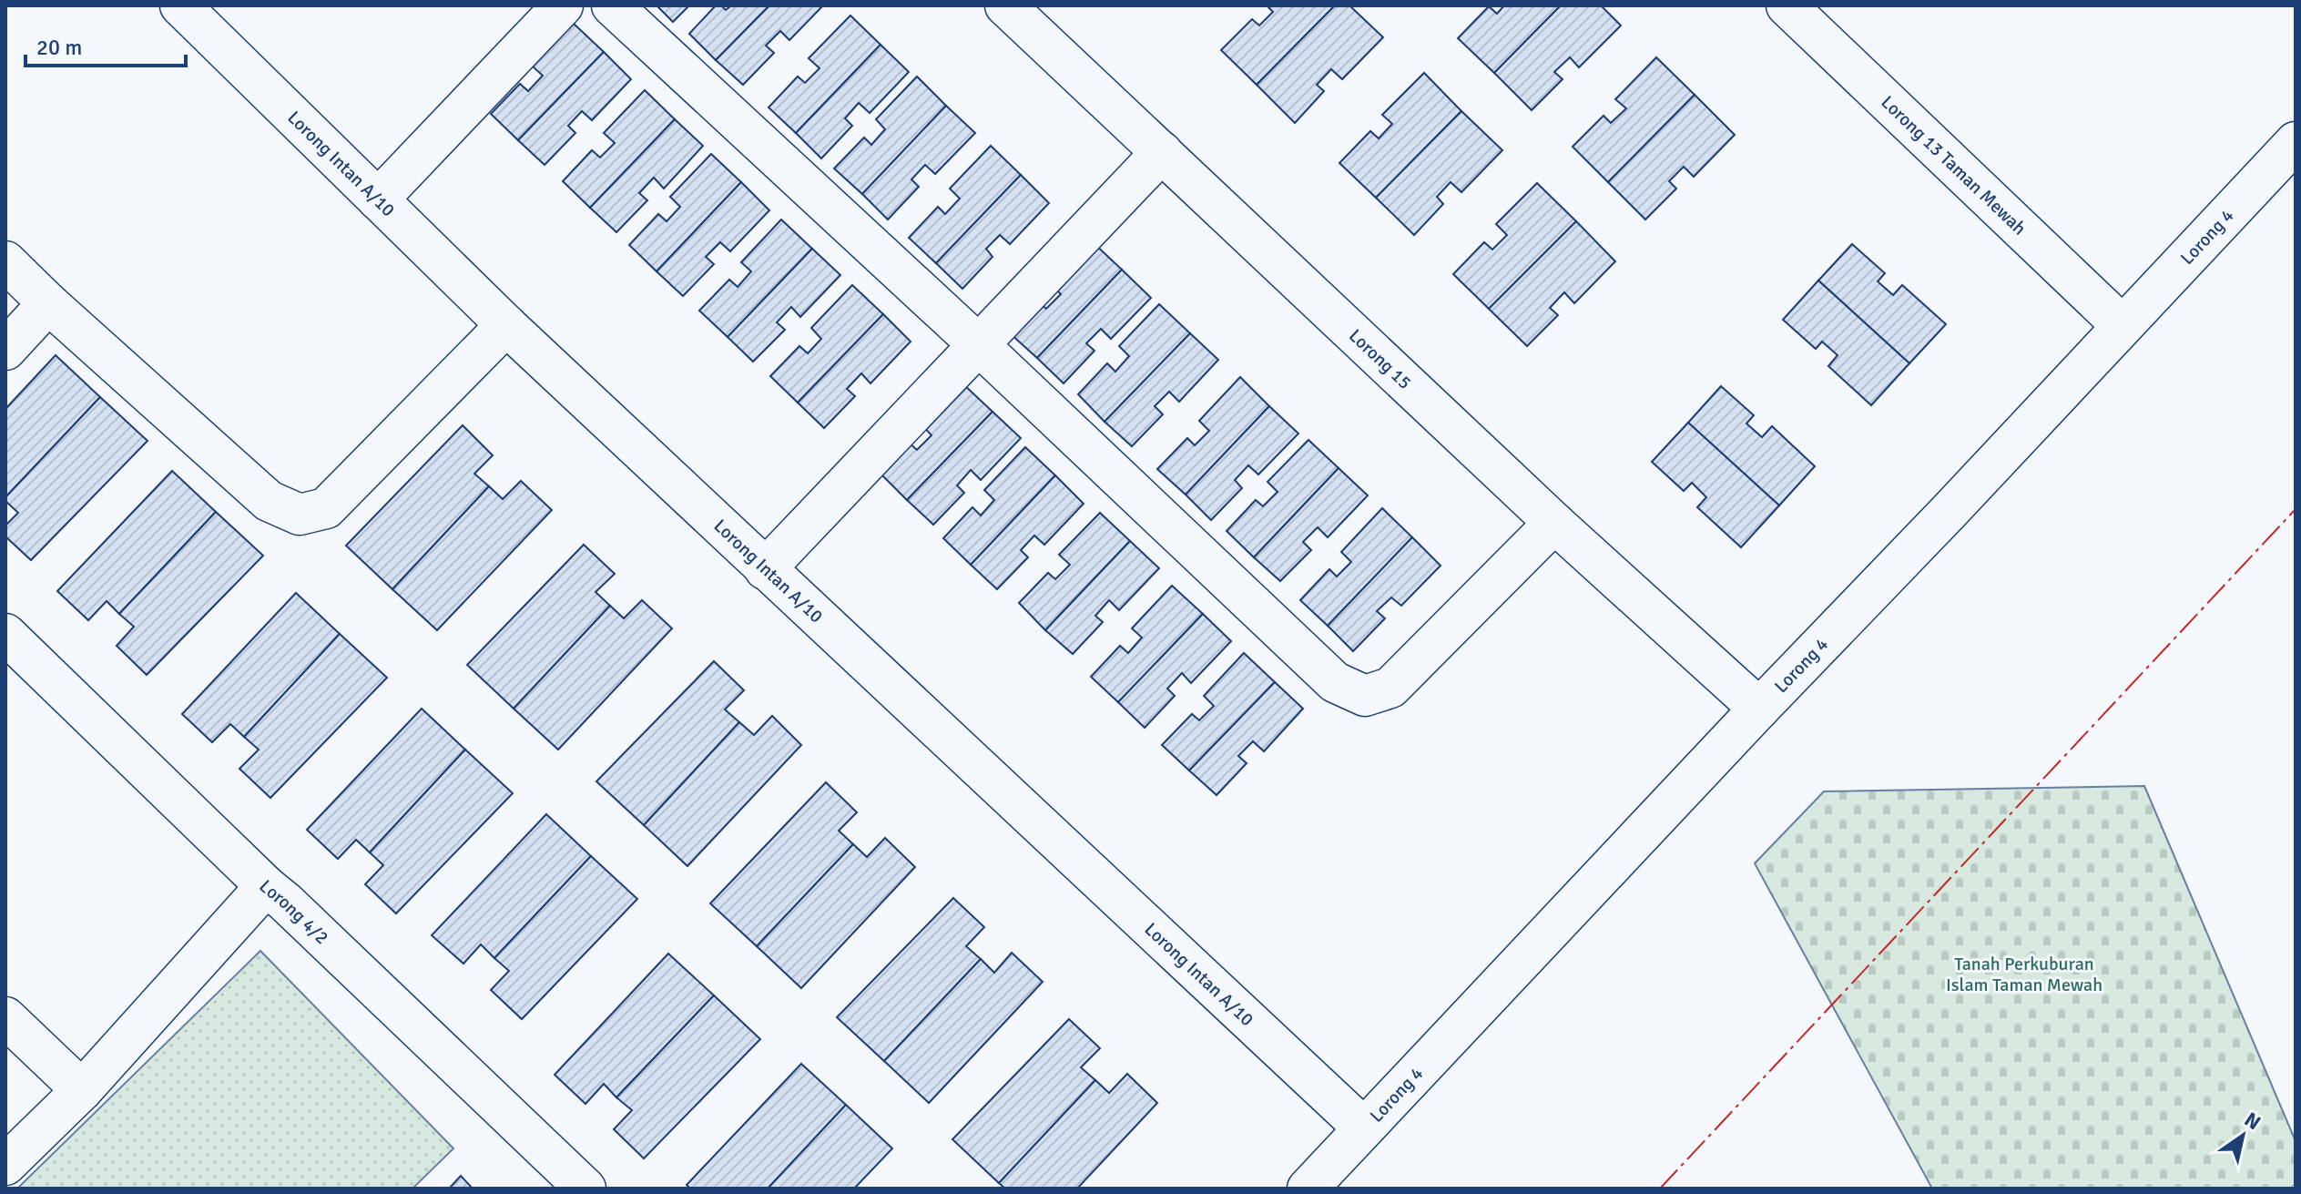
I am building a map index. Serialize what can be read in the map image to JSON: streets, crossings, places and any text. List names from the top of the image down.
{
  "streets": {
    "street": [
      "Lorong Intan A/10",
      "Lorong 13 Taman Mewah",
      "Lorong 4",
      "Lorong 15",
      "Lorong 4/2"
    ]
  },
  "crossings": [
    ["Lorong Intan A/10", "Lorong 4"],
    ["Lorong 13 Taman Mewah", "Lorong 4"],
    ["Lorong 4", "Lorong 15"]
  ],
  "parks": ["Tanah Perkuburan Islam Taman Mewah"],
  "scale_bar": "20 m",
  "north": "top right"
}
